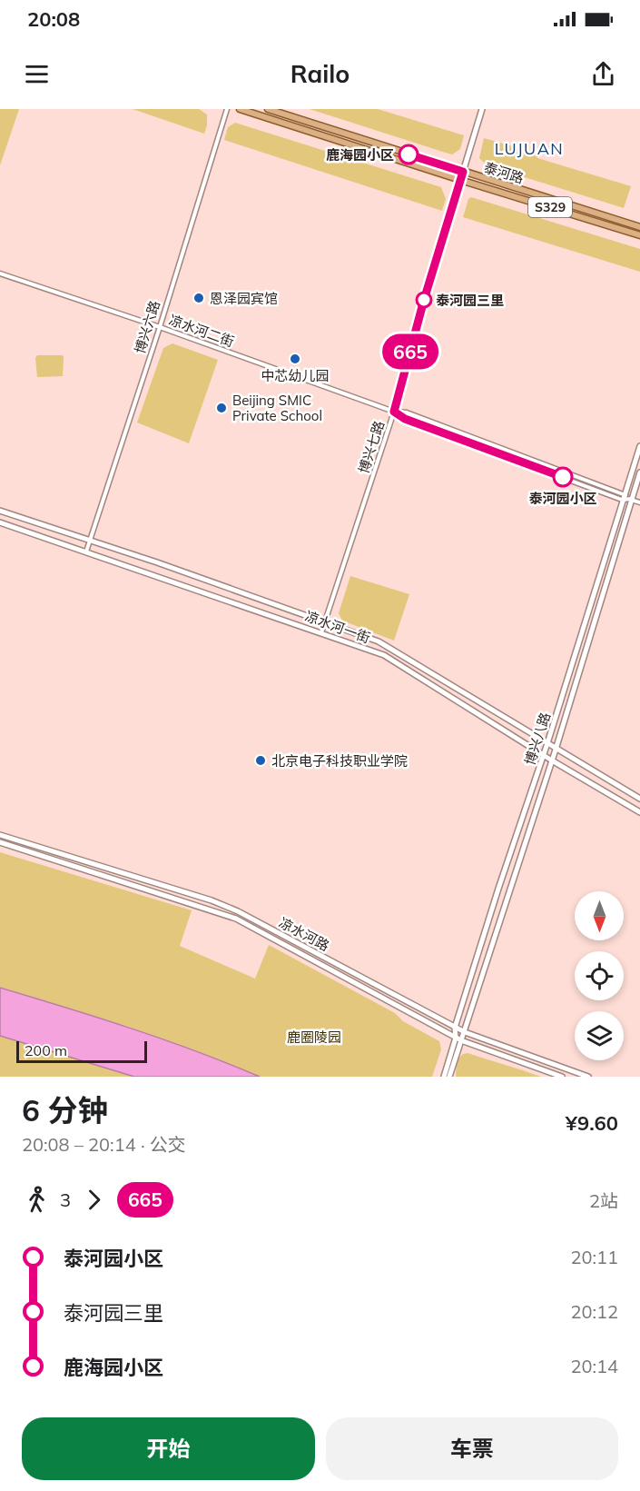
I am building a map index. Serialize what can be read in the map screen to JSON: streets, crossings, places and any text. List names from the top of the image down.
{
  "streets": {
    "main road": [
      "泰河路",
      "S329",
      "博兴七路",
      "凉水河一街",
      "博兴八路",
      "凉水河路"
    ],
    "street": ["博兴六路", "凉水河二街"]
  },
  "crossings": [
    ["泰河路", "博兴七路"],
    ["博兴六路", "凉水河二街"],
    ["博兴六路", "凉水河一街"],
    ["凉水河二街", "博兴七路"],
    ["凉水河二街", "博兴八路"],
    ["博兴七路", "凉水河一街"],
    ["凉水河一街", "博兴八路"],
    ["博兴八路", "凉水河路"]
  ],
  "districts": ["LUJUAN"],
  "parks": ["鹿圈陵园"],
  "places": [
    "鹿海园小区",
    "恩泽园宾馆",
    "泰河园三里",
    "中芯幼儿园",
    "Beijing SMIC Private School",
    "泰河园小区",
    "北京电子科技职业学院"
  ],
  "lines": ["bus line 665"],
  "scale_bar": "200 m",
  "north": "bottom",
  "page": {
    "status": "20:08",
    "header": "Railo",
    "on_map": "665",
    "scale": "200 m",
    "heading": ["6 分钟", "20:08 – 20:14 · 公交", "¥9.60"],
    "legs": ["3", "665", "2站"],
    "list": [
      {
        "name": "泰河园小区",
        "value": "20:11"
      },
      {
        "name": "泰河园三里",
        "value": "20:12"
      },
      {
        "name": "鹿海园小区",
        "value": "20:14"
      }
    ],
    "buttons": ["开始", "车票"]
  }
}
